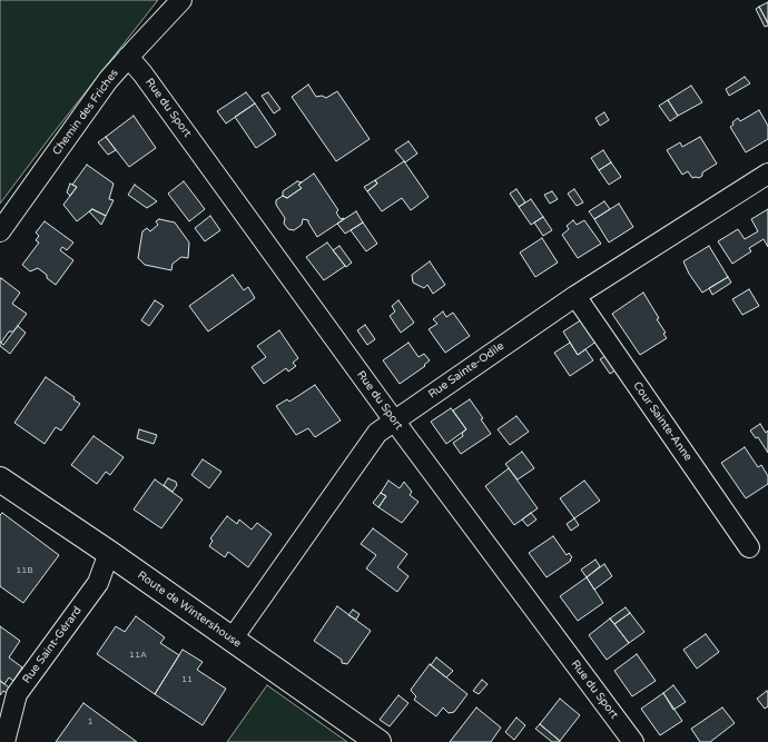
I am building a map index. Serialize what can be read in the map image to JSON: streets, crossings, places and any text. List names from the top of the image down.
{
  "streets": {
    "street": [
      "Rue du Sport",
      "Chemin des Friches",
      "Rue Sainte-Odile",
      "Cour Sainte-Anne",
      "Route de Wintershouse",
      "Rue Saint-Gérard"
    ]
  },
  "crossings": [
    ["Rue du Sport", "Chemin des Friches"],
    ["Rue du Sport", "Rue Sainte-Odile"],
    ["Rue Sainte-Odile", "Cour Sainte-Anne"],
    ["Rue Sainte-Odile", "Route de Wintershouse"],
    ["Route de Wintershouse", "Rue Saint-Gérard"]
  ],
  "house_numbers": [
    "11B",
    "11A",
    "11",
    "1"
  ]
}
